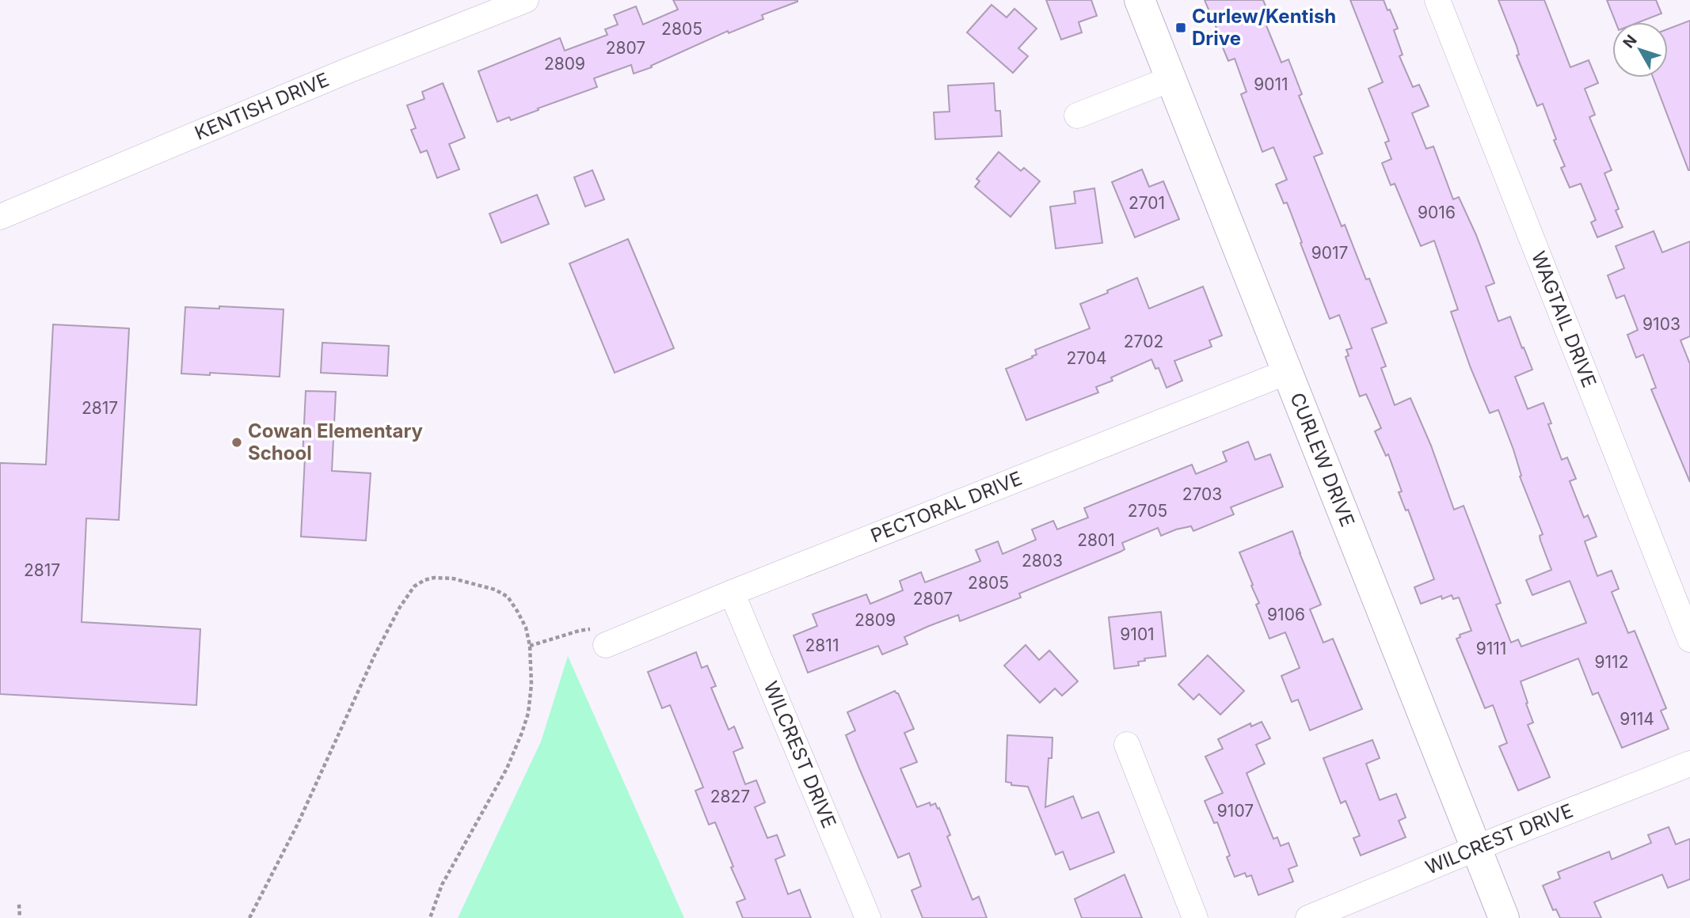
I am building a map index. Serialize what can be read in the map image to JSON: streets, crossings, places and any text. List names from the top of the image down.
{
  "streets": {
    "street": [
      "KENTISH DRIVE",
      "WAGTAIL DRIVE",
      "CURLEW DRIVE",
      "PECTORAL DRIVE",
      "WILCREST DRIVE"
    ]
  },
  "crossings": [
    ["CURLEW DRIVE", "PECTORAL DRIVE"],
    ["CURLEW DRIVE", "WILCREST DRIVE"],
    ["PECTORAL DRIVE", "WILCREST DRIVE"]
  ],
  "places": {
    "transit": ["Curlew/Kentish Drive"],
    "other": ["Cowan Elementary School"]
  },
  "house_numbers": [
    "2805",
    "2807",
    "2809",
    "9011",
    "2701",
    "9016",
    "9017",
    "9103",
    "2702",
    "2704",
    "2817",
    "2703",
    "2705",
    "2801",
    "2803",
    "2817",
    "2805",
    "2807",
    "9106",
    "2809",
    "9101",
    "2811",
    "9111",
    "9112",
    "9114",
    "2827",
    "9107"
  ],
  "north": "top left"
}
